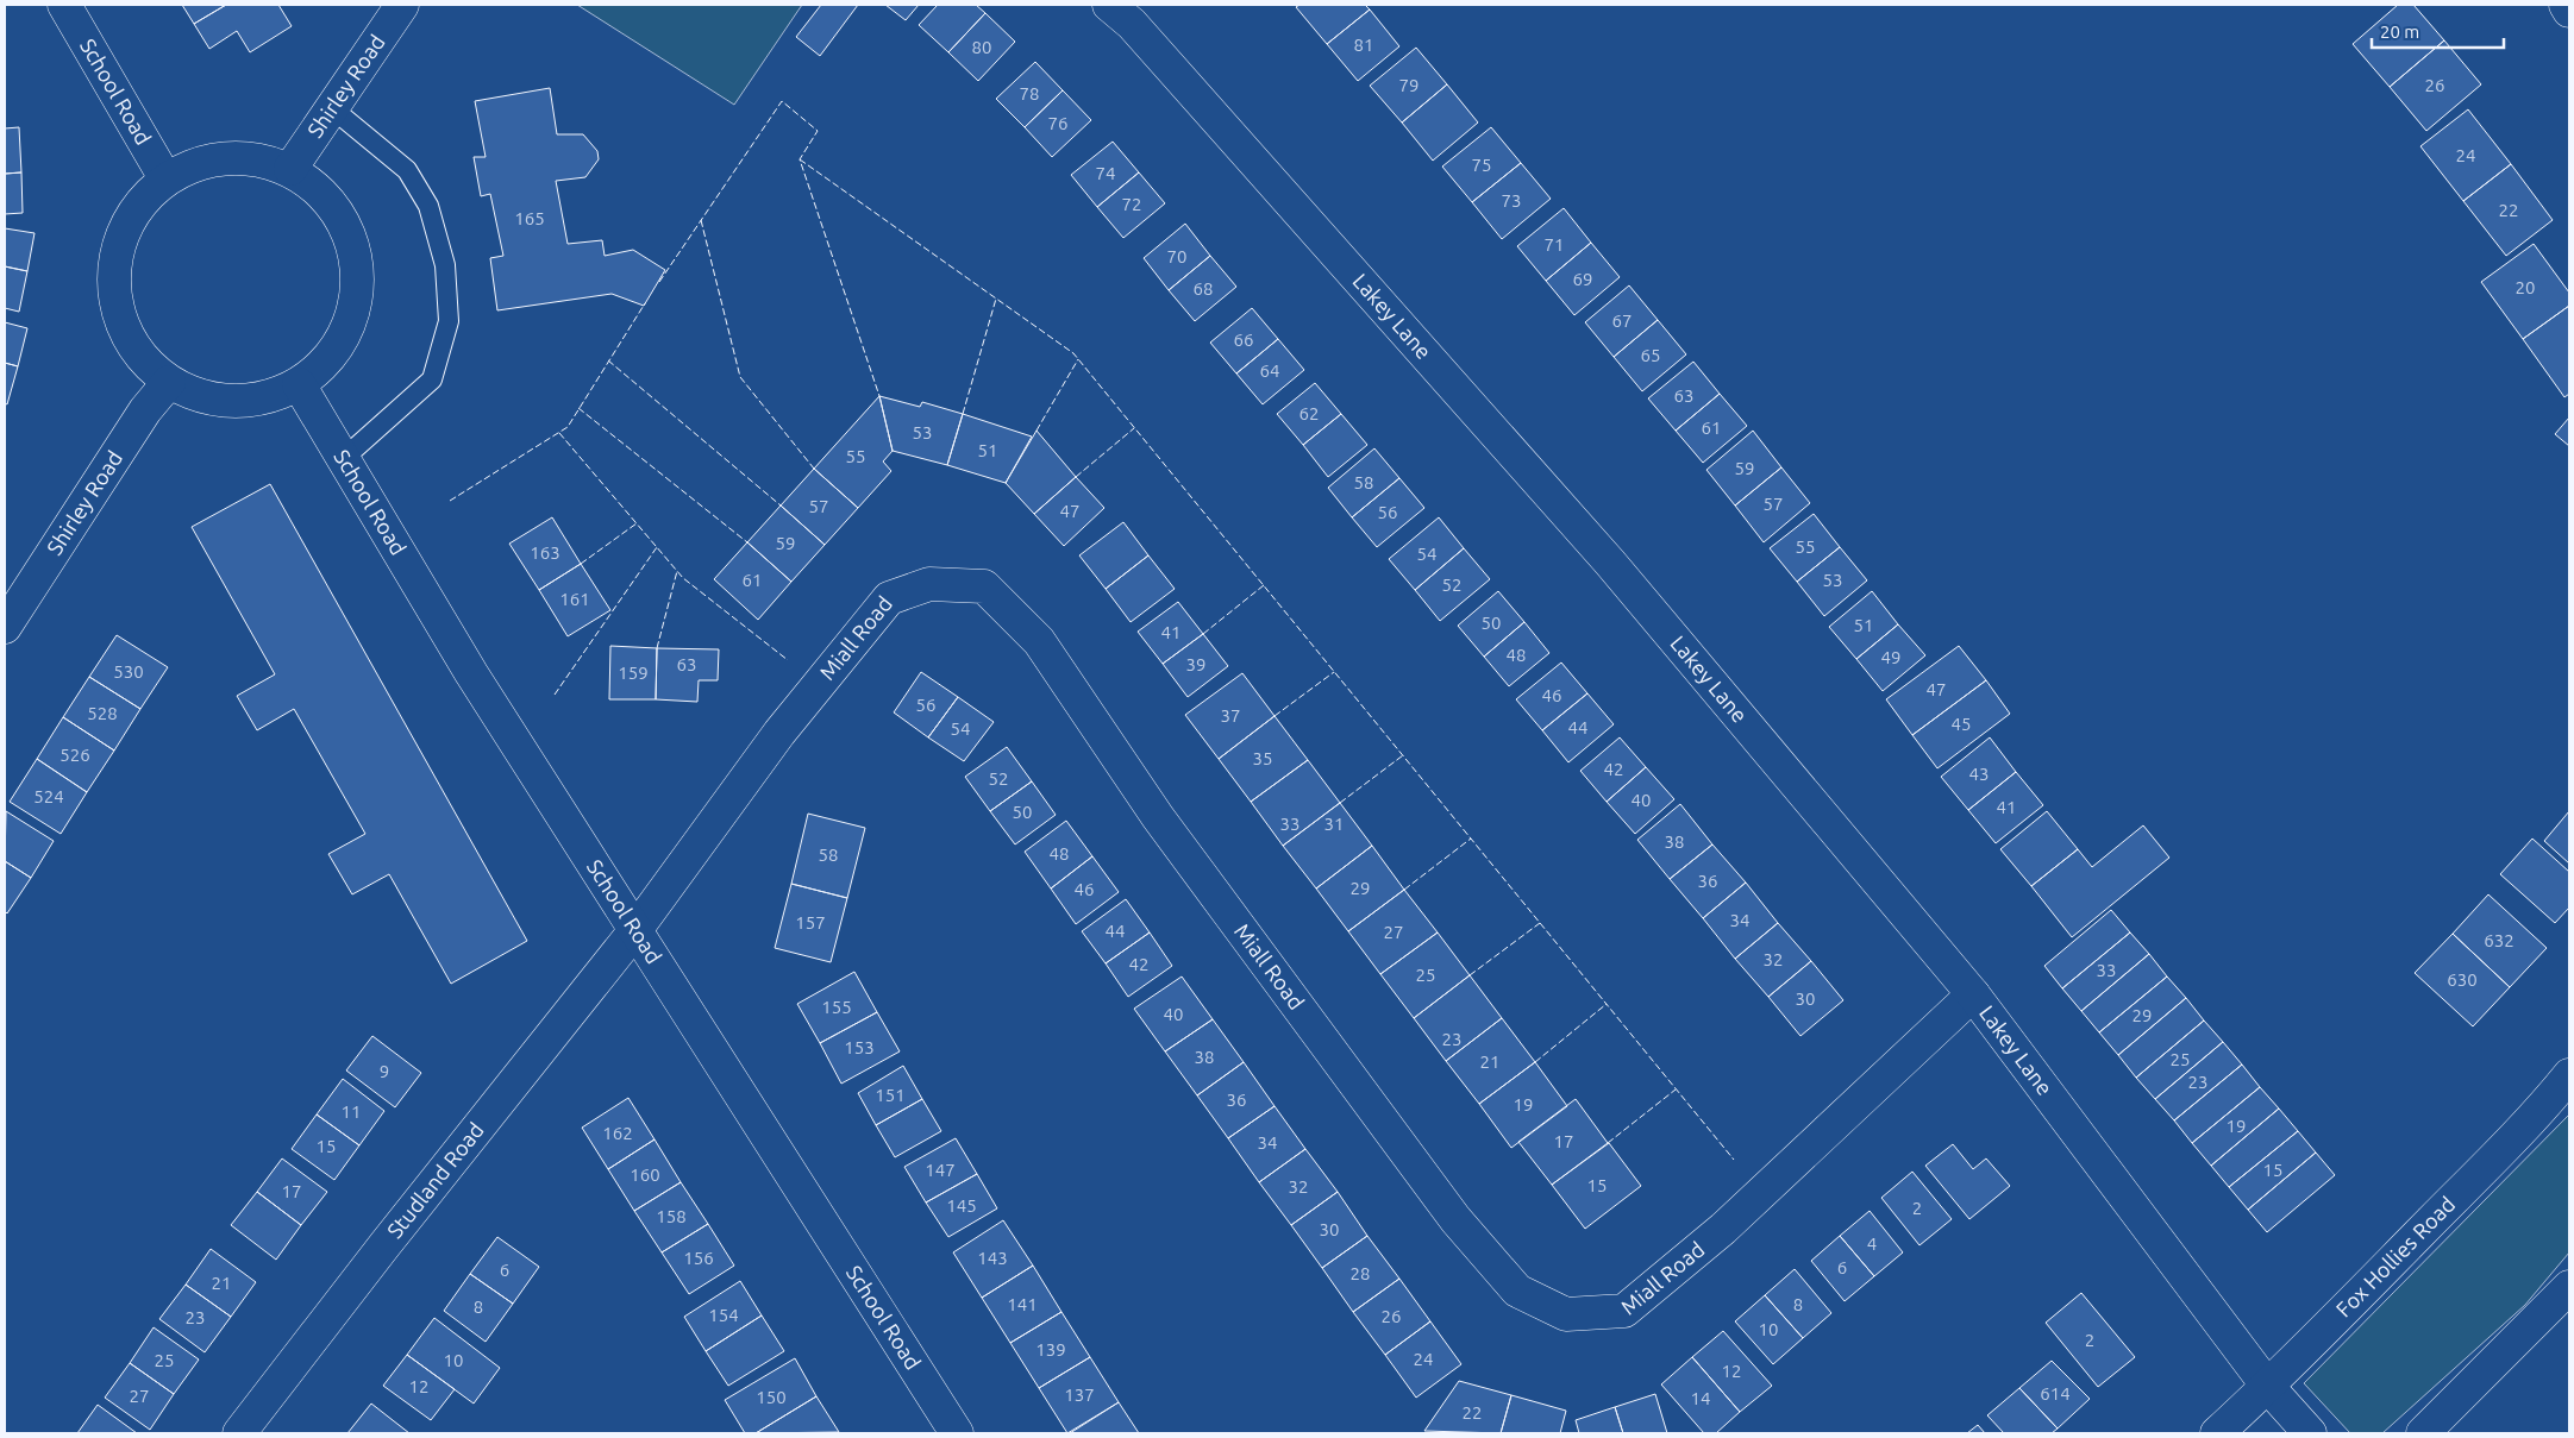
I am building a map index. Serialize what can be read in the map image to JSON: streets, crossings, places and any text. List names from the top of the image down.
{
  "streets": {
    "street": [
      "Shirley Road",
      "School Road",
      "Lakey Lane",
      "Miall Road",
      "Studland Road",
      "Fox Hollies Road"
    ]
  },
  "crossings": [
    ["School Road", "Miall Road"],
    ["School Road", "Studland Road"],
    ["Lakey Lane", "Miall Road"],
    ["Lakey Lane", "Fox Hollies Road"],
    ["Miall Road", "Studland Road"]
  ],
  "house_numbers": [
    "81",
    "80",
    "79",
    "26",
    "78",
    "76",
    "24",
    "75",
    "74",
    "73",
    "72",
    "22",
    "165",
    "71",
    "70",
    "69",
    "20",
    "68",
    "67",
    "66",
    "65",
    "64",
    "63",
    "62",
    "61",
    "53",
    "51",
    "55",
    "59",
    "58",
    "57",
    "57",
    "47",
    "56",
    "59",
    "55",
    "163",
    "54",
    "61",
    "53",
    "52",
    "161",
    "50",
    "51",
    "41",
    "48",
    "49",
    "63",
    "39",
    "530",
    "159",
    "47",
    "46",
    "56",
    "528",
    "37",
    "45",
    "44",
    "54",
    "526",
    "35",
    "42",
    "43",
    "52",
    "524",
    "40",
    "41",
    "50",
    "33",
    "31",
    "38",
    "48",
    "58",
    "36",
    "29",
    "46",
    "34",
    "157",
    "44",
    "27",
    "632",
    "32",
    "42",
    "33",
    "25",
    "630",
    "30",
    "155",
    "40",
    "29",
    "23",
    "153",
    "38",
    "25",
    "21",
    "9",
    "23",
    "151",
    "36",
    "19",
    "11",
    "19",
    "162",
    "17",
    "34",
    "15",
    "147",
    "15",
    "160",
    "15",
    "32",
    "17",
    "145",
    "2",
    "158",
    "30",
    "4",
    "156",
    "143",
    "6",
    "6",
    "28",
    "21",
    "141",
    "8",
    "8",
    "154",
    "26",
    "23",
    "10",
    "2",
    "139",
    "24",
    "25",
    "10",
    "12",
    "12",
    "614",
    "137",
    "27",
    "150",
    "14",
    "22"
  ],
  "scale_bar": "20 m"
}
